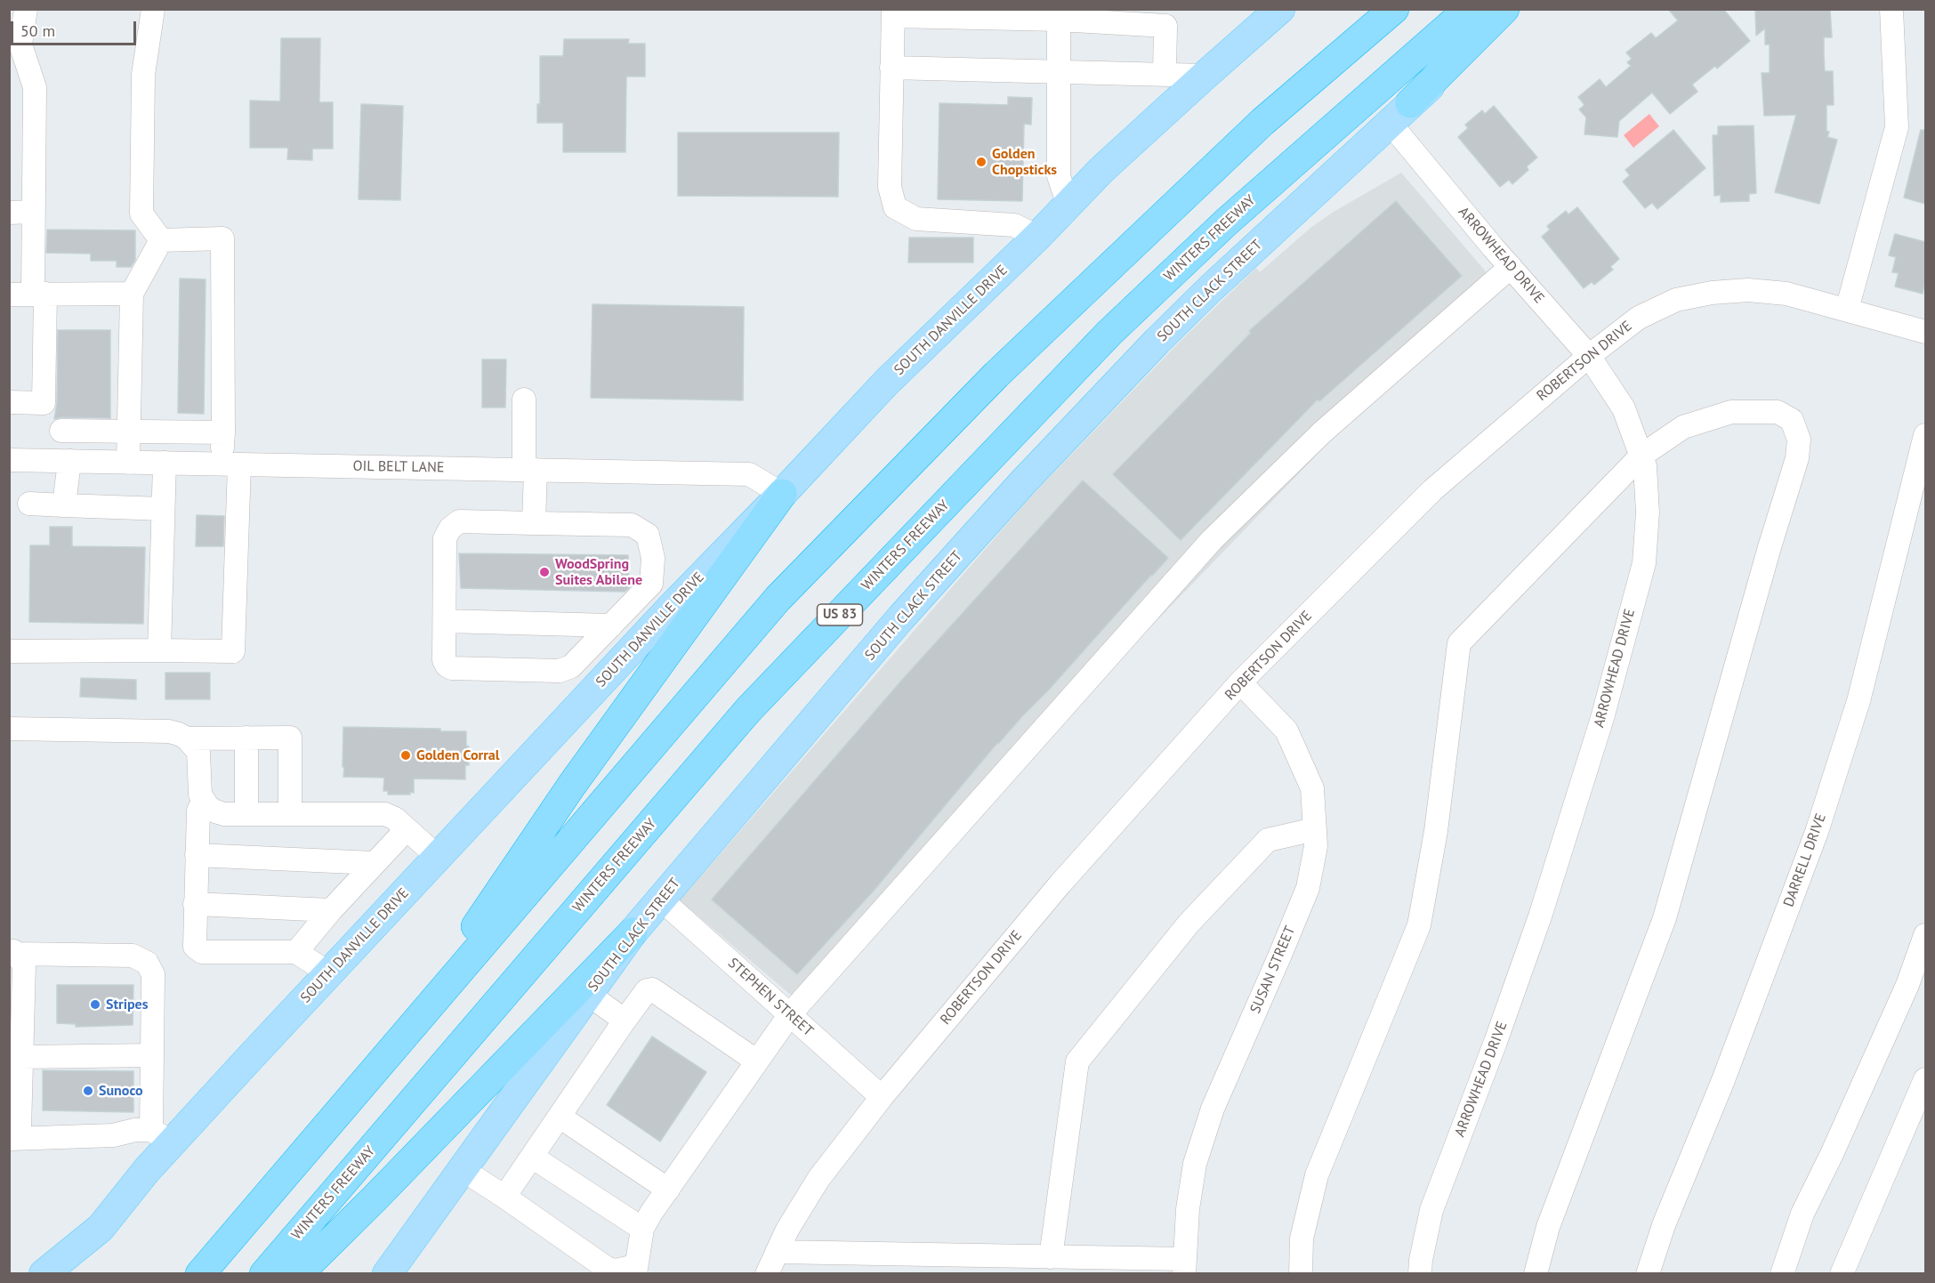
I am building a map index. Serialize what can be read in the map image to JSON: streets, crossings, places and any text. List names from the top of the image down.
{
  "streets": {
    "highway": ["WINTERS FREEWAY", "US 83"],
    "main road": ["SOUTH CLACK STREET", "SOUTH DANVILLE DRIVE"],
    "street": [
      "ARROWHEAD DRIVE",
      "ROBERTSON DRIVE",
      "OIL BELT LANE",
      "DARRELL DRIVE",
      "SUSAN STREET",
      "STEPHEN STREET"
    ]
  },
  "crossings": [
    ["ARROWHEAD DRIVE", "SOUTH CLACK STREET"],
    ["ARROWHEAD DRIVE", "ROBERTSON DRIVE"],
    ["SOUTH CLACK STREET", "STEPHEN STREET"],
    ["SOUTH DANVILLE DRIVE", "OIL BELT LANE"],
    ["ROBERTSON DRIVE", "SUSAN STREET"],
    ["ROBERTSON DRIVE", "STEPHEN STREET"]
  ],
  "places": [
    "Golden Chopsticks",
    "WoodSpring Suites Abilene",
    "Golden Corral",
    "Stripes",
    "Sunoco"
  ],
  "scale_bar": "50 m"
}
